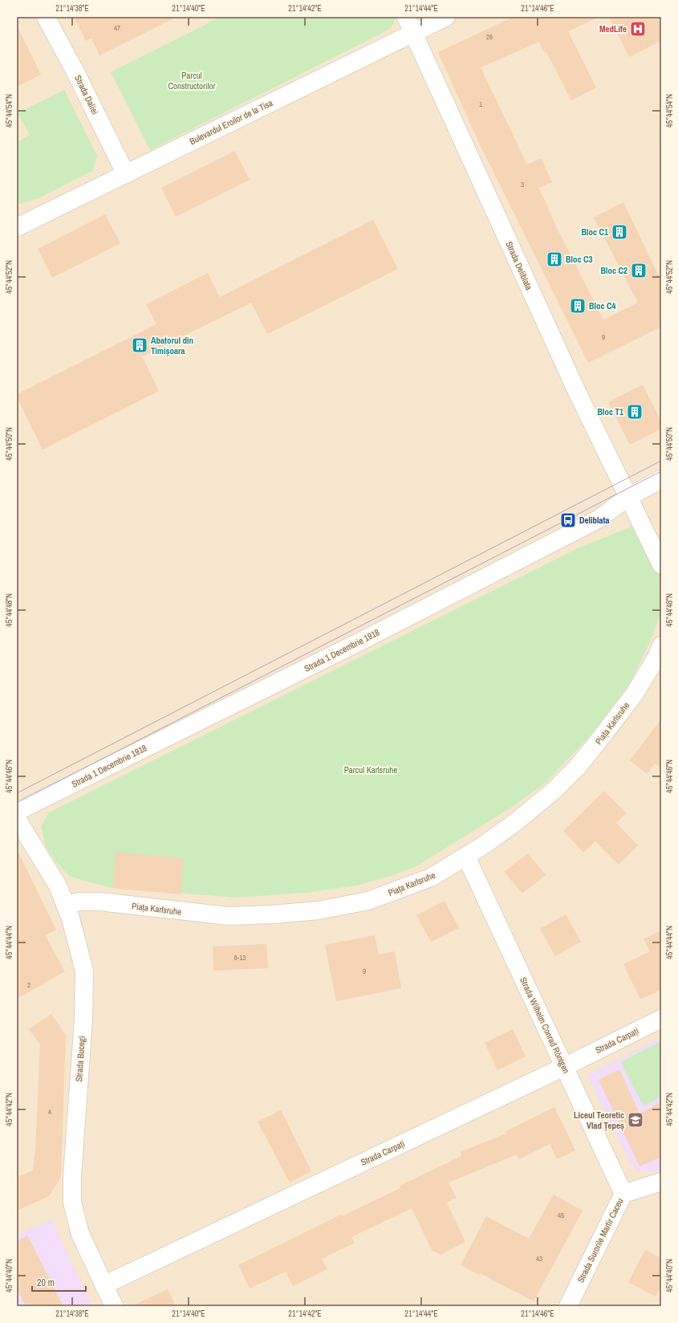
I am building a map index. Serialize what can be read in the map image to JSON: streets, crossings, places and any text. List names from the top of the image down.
{
  "streets": {
    "street": [
      "Strada Daliei",
      "Bulevardul Eroilor de la Tisa",
      "Strada Deliblata",
      "Strada 1 Decembrie 1918",
      "Piața Karlsruhe",
      "Strada Wilhelm Conrad Röntgen",
      "Strada Carpați",
      "Strada Bucegi",
      "Strada Surorile Martir Caceu"
    ]
  },
  "crossings": [
    ["Strada Daliei", "Bulevardul Eroilor de la Tisa"],
    ["Bulevardul Eroilor de la Tisa", "Strada Deliblata"],
    ["Strada Deliblata", "Strada 1 Decembrie 1918"],
    ["Piața Karlsruhe", "Strada Wilhelm Conrad Röntgen"],
    ["Piața Karlsruhe", "Strada Bucegi"],
    ["Strada Wilhelm Conrad Röntgen", "Strada Carpați"],
    ["Strada Wilhelm Conrad Röntgen", "Strada Surorile Martir Caceu"],
    ["Strada Carpați", "Strada Bucegi"]
  ],
  "parks": ["Parcul Constructorilor", "Parcul Karlsruhe"],
  "places": {
    "hospital": ["MedLife"],
    "building": [
      "Bloc C1",
      "Bloc C3",
      "Bloc C2",
      "Bloc C4",
      "Abatorul din Timișoara",
      "Bloc T1"
    ],
    "bus stop": ["Deliblata"],
    "school or university": ["Liceul Teoretic Vlad Țepeș"]
  },
  "house_numbers": [
    "47",
    "26",
    "1",
    "3",
    "9",
    "8-13",
    "9",
    "2",
    "4",
    "45",
    "43"
  ],
  "scale_bar": "20 m",
  "coordinates": [
    "21°14'38\"E",
    "21°14'40\"E",
    "21°14'42\"E",
    "21°14'44\"E",
    "21°14'46\"E",
    "45°44'54\"N",
    "45°44'52\"N",
    "45°44'50\"N",
    "45°44'48\"N",
    "45°44'46\"N",
    "45°44'44\"N",
    "45°44'42\"N",
    "45°44'40\"N"
  ]
}
